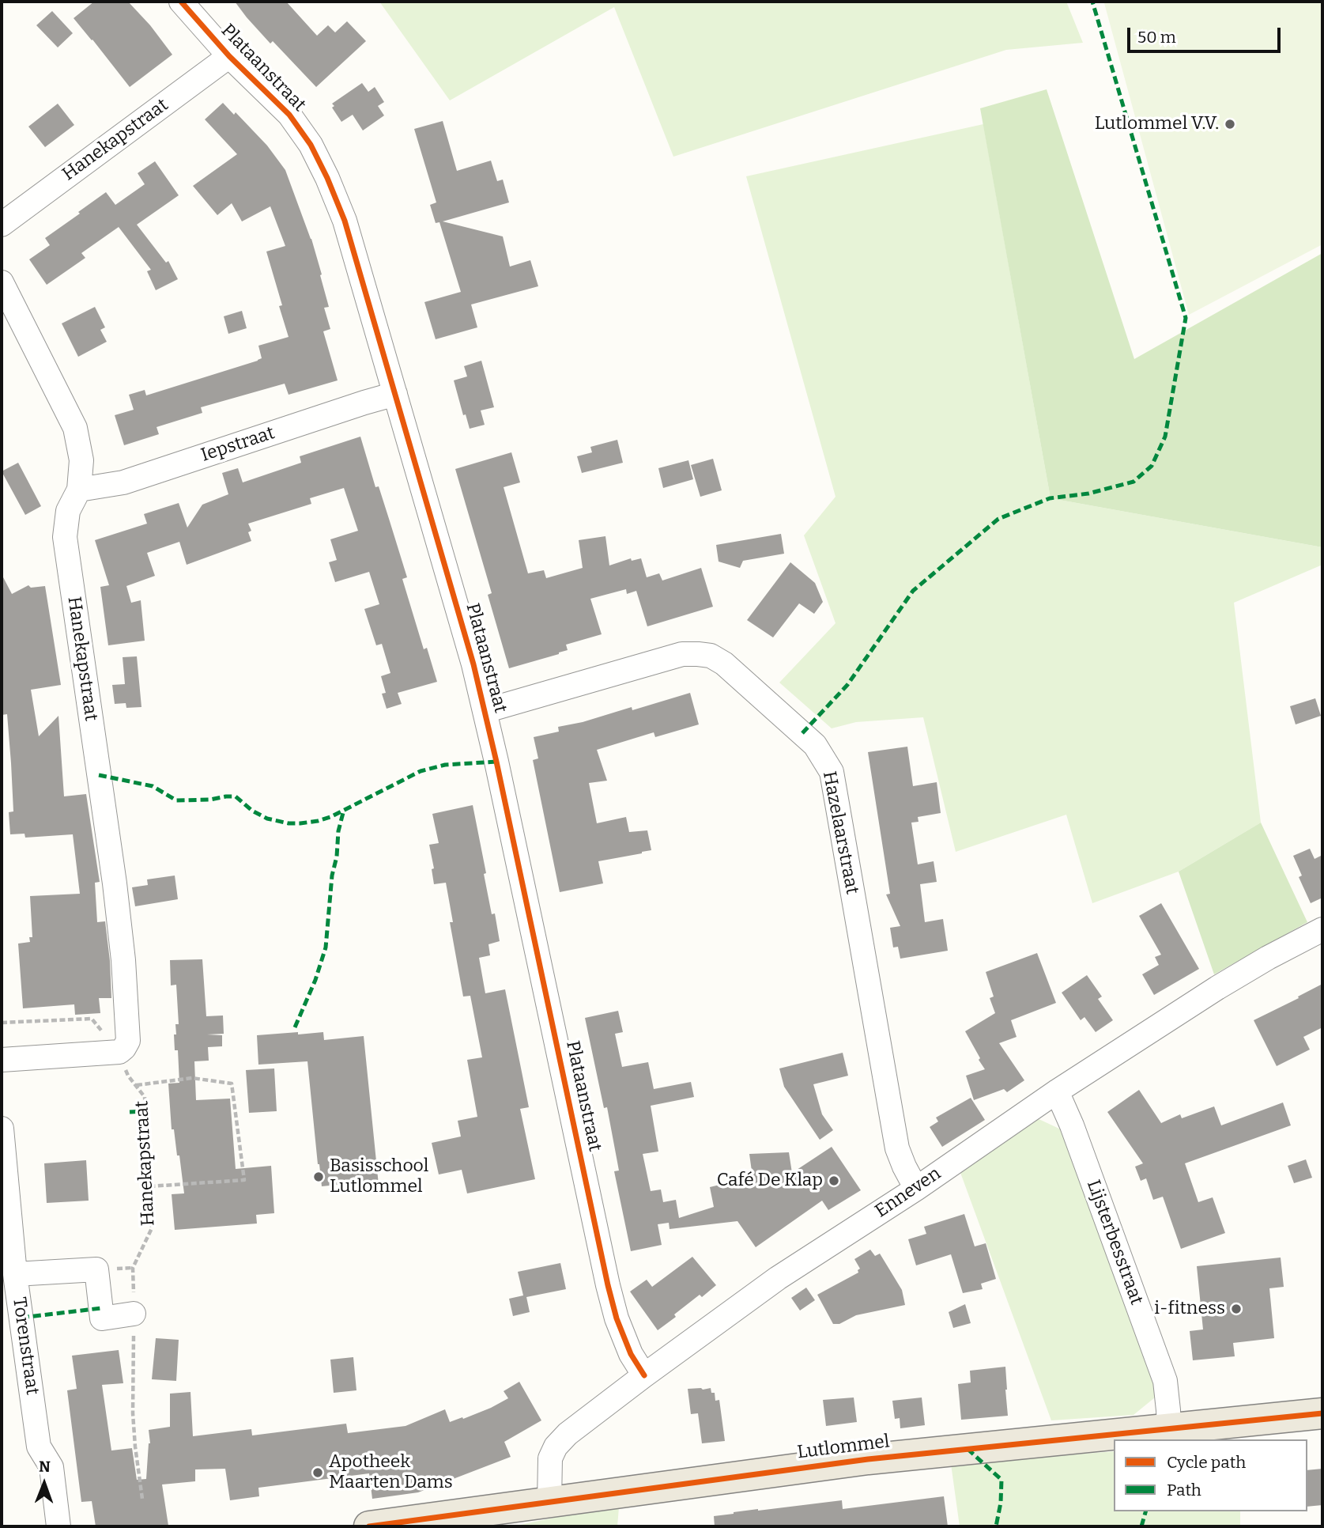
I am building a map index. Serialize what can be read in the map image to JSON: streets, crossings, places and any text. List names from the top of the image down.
{
  "streets": {
    "main road": ["Lutlommel"],
    "street": [
      "Plataanstraat",
      "Hanekapstraat",
      "Iepstraat",
      "Hazelaarstraat",
      "Enneven",
      "Lijsterbesstraat",
      "Torenstraat"
    ]
  },
  "crossings": [
    ["Plataanstraat", "Hanekapstraat"],
    ["Plataanstraat", "Iepstraat"],
    ["Plataanstraat", "Hazelaarstraat"],
    ["Plataanstraat", "Enneven"],
    ["Hanekapstraat", "Iepstraat"],
    ["Hazelaarstraat", "Enneven"],
    ["Enneven", "Lijsterbesstraat"],
    ["Enneven", "Lutlommel"],
    ["Lijsterbesstraat", "Lutlommel"]
  ],
  "places": [
    "Lutlommel V.V.",
    "Basisschool Lutlommel",
    "Café De Klap",
    "i-fitness",
    "Apotheek Maarten Dams"
  ],
  "legend": ["Cycle path", "Path"],
  "scale_bar": "50 m",
  "north": "top"
}
